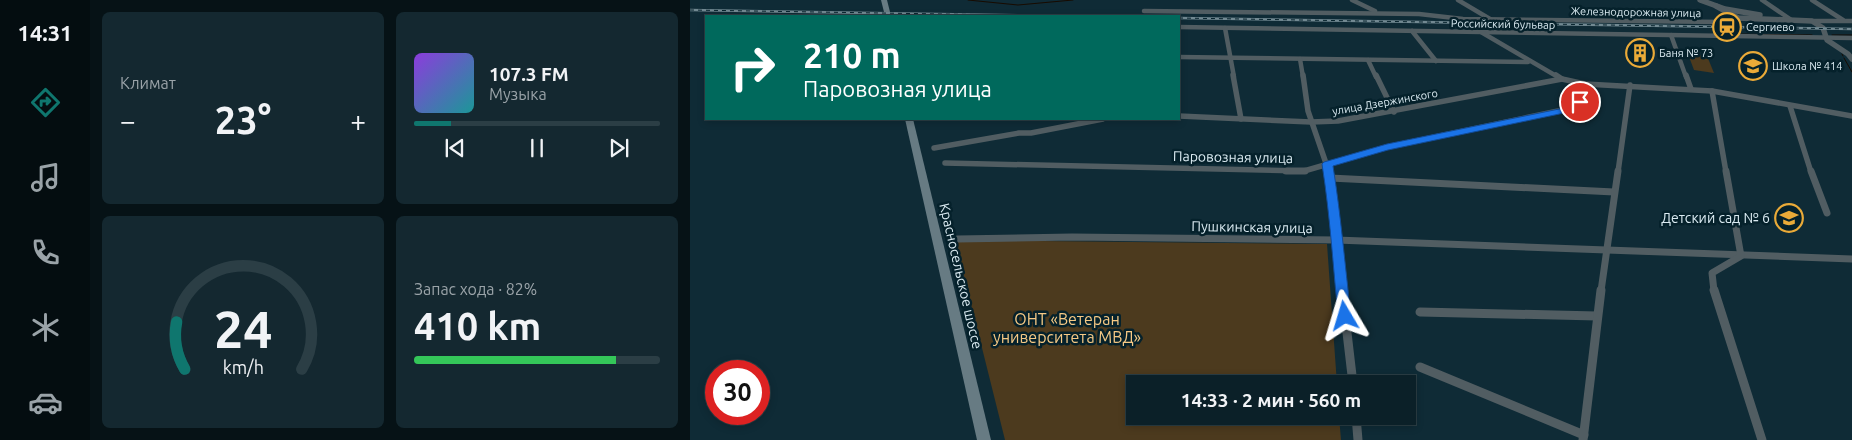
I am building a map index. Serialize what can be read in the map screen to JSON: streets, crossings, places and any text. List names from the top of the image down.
{
  "streets": {
    "main road": ["Красносельское шоссе"],
    "street": [
      "Железнодорожная улица",
      "Российский бульвар",
      "улица Дзержинского",
      "Паровозная улица",
      "Пушкинская улица"
    ]
  },
  "parks": ["ОНТ «Ветеран университета МВД»"],
  "places": {
    "station": ["Сергиево"],
    "building": ["Баня № 73"],
    "school or university": ["Школа № 414", "Детский сад № 6"]
  },
  "page": {
    "tabs": "14:31",
    "tile": [
      "Климат",
      ["Запас хода · 82%", "410 km"]
    ],
    "turn": ["210 m", "Паровозная улица"],
    "song": ["107.3 FM", "Музыка"],
    "heat": ["−", "23°", "+"],
    "limit": "30",
    "trip": "14:33 · 2 мин · 560 m",
    "gauge": ["24", "km/h"]
  }
}
